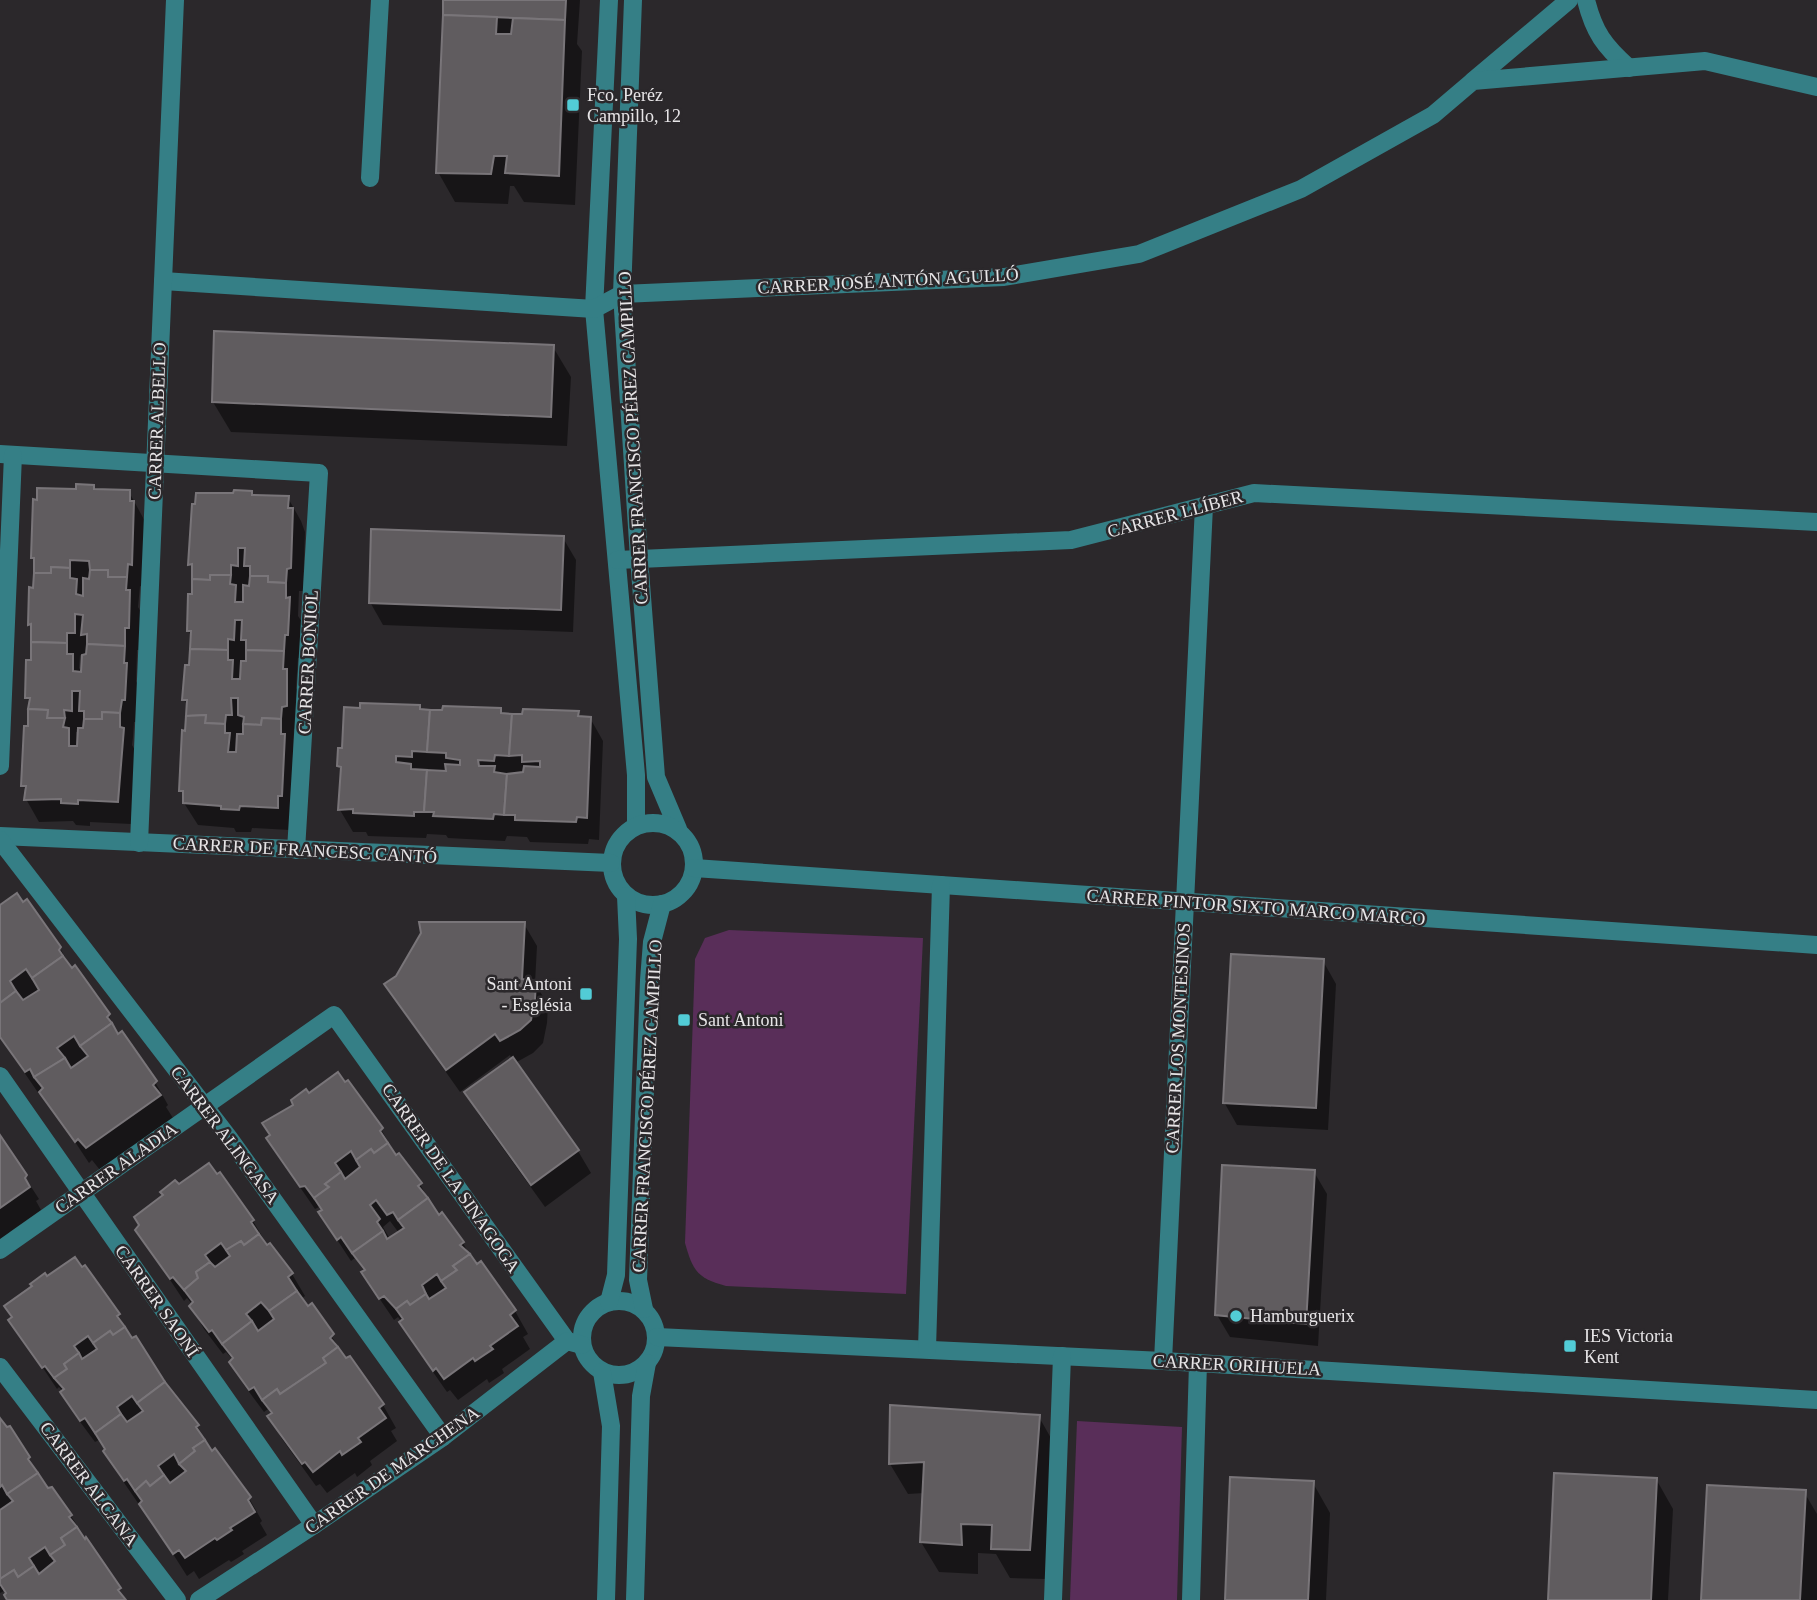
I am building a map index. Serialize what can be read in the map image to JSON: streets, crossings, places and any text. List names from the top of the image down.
{
  "streets": {
    "street": [
      "CARRER JOSÉ ANTÓN AGULLÓ",
      "CARRER ALBELLO",
      "CARRER FRANCISCO PÉREZ CAMPILLO",
      "CARRER LLÍBER",
      "CARRER BONIOL",
      "CARRER DE FRANCESC CANTÓ",
      "CARRER PINTOR SIXTO MARCO MARCO",
      "CARRER LOS MONTESINOS",
      "CARRER ALINGASA",
      "CARRER ALADIA",
      "CARRER DE LA SINAGOGA",
      "CARRER SAONÍ",
      "CARRER ORIHUELA",
      "CARRER DE MARCHENA",
      "CARRER ALCANA"
    ]
  },
  "crossings": [
    ["CARRER JOSÉ ANTÓN AGULLÓ", "CARRER FRANCISCO PÉREZ CAMPILLO"],
    ["CARRER ALBELLO", "CARRER BONIOL"],
    ["CARRER ALBELLO", "CARRER DE FRANCESC CANTÓ"],
    ["CARRER FRANCISCO PÉREZ CAMPILLO", "CARRER LLÍBER"],
    ["CARRER FRANCISCO PÉREZ CAMPILLO", "CARRER DE FRANCESC CANTÓ"],
    ["CARRER FRANCISCO PÉREZ CAMPILLO", "CARRER PINTOR SIXTO MARCO MARCO"],
    ["CARRER FRANCISCO PÉREZ CAMPILLO", "CARRER DE LA SINAGOGA"],
    ["CARRER FRANCISCO PÉREZ CAMPILLO", "CARRER ORIHUELA"],
    ["CARRER FRANCISCO PÉREZ CAMPILLO", "CARRER DE MARCHENA"],
    ["CARRER LLÍBER", "CARRER LOS MONTESINOS"],
    ["CARRER BONIOL", "CARRER DE FRANCESC CANTÓ"],
    ["CARRER DE FRANCESC CANTÓ", "CARRER PINTOR SIXTO MARCO MARCO"],
    ["CARRER DE FRANCESC CANTÓ", "CARRER ALINGASA"],
    ["CARRER PINTOR SIXTO MARCO MARCO", "CARRER LOS MONTESINOS"],
    ["CARRER LOS MONTESINOS", "CARRER ORIHUELA"],
    ["CARRER ALINGASA", "CARRER ALADIA"],
    ["CARRER ALINGASA", "CARRER DE MARCHENA"],
    ["CARRER ALADIA", "CARRER DE LA SINAGOGA"],
    ["CARRER ALADIA", "CARRER SAONÍ"],
    ["CARRER DE LA SINAGOGA", "CARRER ORIHUELA"],
    ["CARRER DE LA SINAGOGA", "CARRER DE MARCHENA"],
    ["CARRER SAONÍ", "CARRER DE MARCHENA"],
    ["CARRER ORIHUELA", "CARRER DE MARCHENA"]
  ],
  "places": {
    "transit": [
      "Fco. Peréz Campillo, 12",
      "Sant Antoni - Església",
      "Sant Antoni",
      "IES Victoria Kent"
    ],
    "other": ["Hamburguerix"]
  }
}
